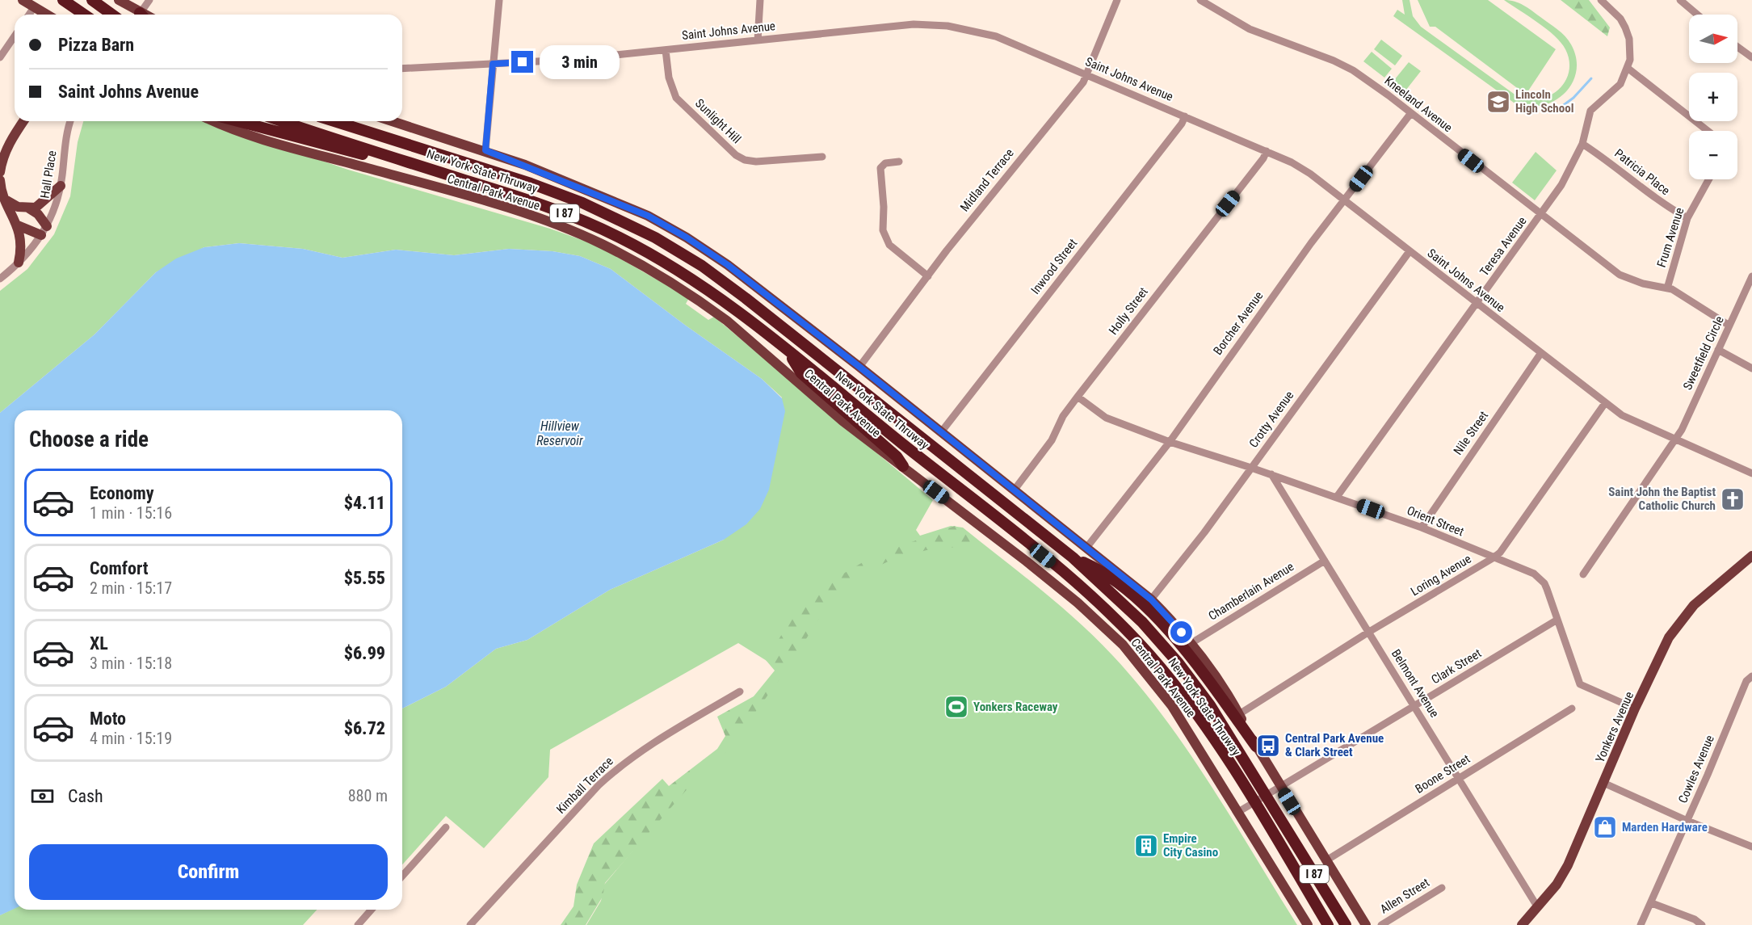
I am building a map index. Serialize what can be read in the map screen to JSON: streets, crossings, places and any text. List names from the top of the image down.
{
  "streets": {
    "highway": ["New York State Thruway", "I 87"],
    "main road": ["Central Park Avenue", "Yonkers Avenue"],
    "street": [
      "Saint Johns Avenue",
      "Kneeland Avenue",
      "Sunlight Hill",
      "Patricia Place",
      "Hall Place",
      "Midland Terrace",
      "Frum Avenue",
      "Teresa Avenue",
      "Inwood Street",
      "Holly Street",
      "Borcher Avenue",
      "Sweetfield Circle",
      "Crotty Avenue",
      "Nile Street",
      "Orient Street",
      "Loring Avenue",
      "Chamberlain Avenue",
      "Clark Street",
      "Belmont Avenue",
      "Cowles Avenue",
      "Boone Street",
      "Kimball Terrace",
      "Allen Street"
    ]
  },
  "crossings": [
    ["Saint Johns Avenue", "Sunlight Hill"],
    ["Saint Johns Avenue", "Midland Terrace"],
    ["Saint Johns Avenue", "Teresa Avenue"],
    ["Saint Johns Avenue", "Inwood Street"],
    ["Saint Johns Avenue", "Holly Street"],
    ["Saint Johns Avenue", "Borcher Avenue"],
    ["Saint Johns Avenue", "Sweetfield Circle"],
    ["Saint Johns Avenue", "Crotty Avenue"],
    ["Saint Johns Avenue", "Nile Street"],
    ["Saint Johns Avenue", "Loring Avenue"],
    ["Kneeland Avenue", "Frum Avenue"],
    ["Kneeland Avenue", "Teresa Avenue"],
    ["Kneeland Avenue", "Borcher Avenue"],
    ["Kneeland Avenue", "Sweetfield Circle"],
    ["Patricia Place", "Frum Avenue"],
    ["Patricia Place", "Teresa Avenue"],
    ["Central Park Avenue", "Clark Street"],
    ["Teresa Avenue", "Orient Street"],
    ["Holly Street", "Orient Street"],
    ["Borcher Avenue", "Orient Street"],
    ["Crotty Avenue", "Orient Street"],
    ["Nile Street", "Orient Street"],
    ["Orient Street", "Loring Avenue"],
    ["Orient Street", "Clark Street"],
    ["Orient Street", "Belmont Avenue"],
    ["Orient Street", "Yonkers Avenue"],
    ["Loring Avenue", "Belmont Avenue"],
    ["Chamberlain Avenue", "Belmont Avenue"],
    ["Clark Street", "Belmont Avenue"],
    ["Belmont Avenue", "Yonkers Avenue"],
    ["Belmont Avenue", "Boone Street"]
  ],
  "water": ["Hillview Reservoir"],
  "places": {
    "school or university": ["Lincoln High School"],
    "church": ["Saint John the Baptist Catholic Church"],
    "sports": ["Yonkers Raceway"],
    "bus stop": ["Central Park Avenue & Clark Street"],
    "shop": ["Marden Hardware"],
    "building": ["Empire City Casino"]
  },
  "north": "right",
  "page": {
    "map_buttons": ["+", "−"],
    "banner": ["Pizza Barn", "Saint Johns Avenue"],
    "bubble": "3 min",
    "heading": "Choose a ride",
    "list": [
      {
        "name": "Economy",
        "note": "1 min · 15:16",
        "value": "$4.11"
      },
      {
        "name": "Comfort",
        "note": "2 min · 15:17",
        "value": "$5.55"
      },
      {
        "name": "XL",
        "note": "3 min · 15:18",
        "value": "$6.99"
      },
      {
        "name": "Moto",
        "note": "4 min · 15:19",
        "value": "$6.72"
      }
    ],
    "pay": ["Cash", "880 m"],
    "buttons": "Confirm"
  }
}
